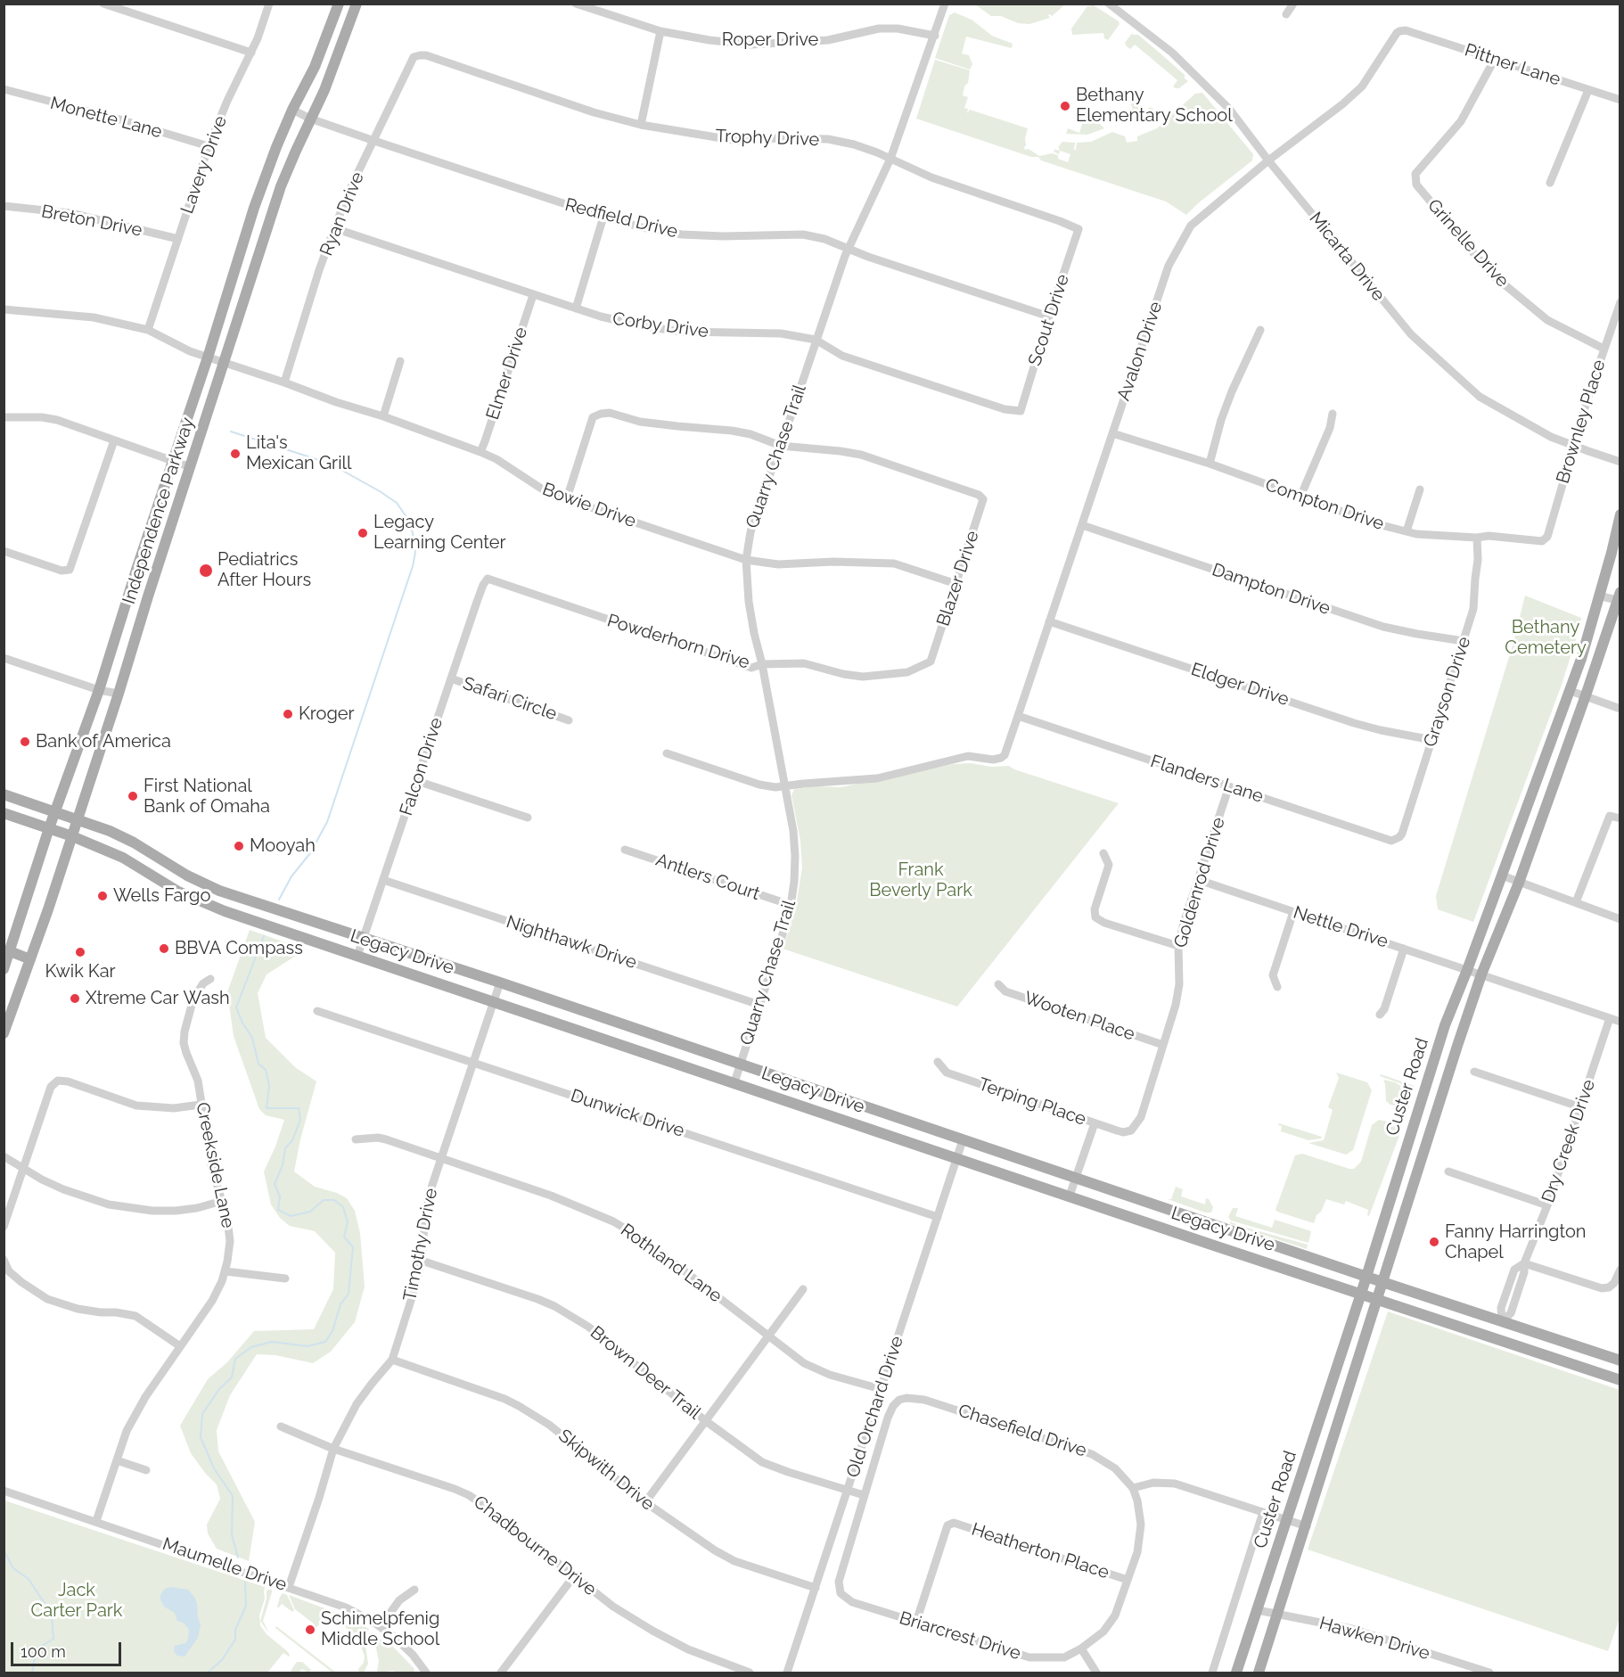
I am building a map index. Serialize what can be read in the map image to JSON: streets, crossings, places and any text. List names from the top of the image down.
{
  "streets": {
    "main road": ["Independence Parkway", "Legacy Drive", "Custer Road"],
    "street": [
      "Roper Drive",
      "Pittner Lane",
      "Monette Lane",
      "Trophy Drive",
      "Lavery Drive",
      "Ryan Drive",
      "Redfield Drive",
      "Breton Drive",
      "Grinelle Drive",
      "Micarta Drive",
      "Scout Drive",
      "Corby Drive",
      "Avalon Drive",
      "Elmer Drive",
      "Brownley Place",
      "Quarry Chase Trail",
      "Compton Drive",
      "Bowie Drive",
      "Blazer Drive",
      "Dampton Drive",
      "Powderhorn Drive",
      "Eldger Drive",
      "Grayson Drive",
      "Safari Circle",
      "Falcon Drive",
      "Flanders Lane",
      "Antlers Court",
      "Goldenrod Drive",
      "Nettle Drive",
      "Nighthawk Drive",
      "Wooten Place",
      "Terping Place",
      "Dunwick Drive",
      "Dry Creek Drive",
      "Creekside Lane",
      "Timothy Drive",
      "Rothland Lane",
      "Brown Deer Trail",
      "Old Orchard Drive",
      "Chasefield Drive",
      "Skipwith Drive",
      "Chadbourne Drive",
      "Heatherton Place",
      "Maumelle Drive",
      "Briarcrest Drive",
      "Hawken Drive"
    ]
  },
  "crossings": [
    ["Roper Drive", "Quarry Chase Trail"],
    ["Pittner Lane", "Grinelle Drive"],
    ["Pittner Lane", "Avalon Drive"],
    ["Monette Lane", "Lavery Drive"],
    ["Trophy Drive", "Ryan Drive"],
    ["Trophy Drive", "Scout Drive"],
    ["Trophy Drive", "Quarry Chase Trail"],
    ["Lavery Drive", "Breton Drive"],
    ["Lavery Drive", "Bowie Drive"],
    ["Ryan Drive", "Redfield Drive"],
    ["Ryan Drive", "Corby Drive"],
    ["Ryan Drive", "Bowie Drive"],
    ["Redfield Drive", "Scout Drive"],
    ["Redfield Drive", "Quarry Chase Trail"],
    ["Redfield Drive", "Independence Parkway"],
    ["Grinelle Drive", "Brownley Place"],
    ["Micarta Drive", "Avalon Drive"],
    ["Micarta Drive", "Brownley Place"],
    ["Scout Drive", "Corby Drive"],
    ["Corby Drive", "Elmer Drive"],
    ["Corby Drive", "Quarry Chase Trail"],
    ["Avalon Drive", "Quarry Chase Trail"],
    ["Avalon Drive", "Compton Drive"],
    ["Avalon Drive", "Dampton Drive"],
    ["Avalon Drive", "Eldger Drive"],
    ["Avalon Drive", "Flanders Lane"],
    ["Elmer Drive", "Bowie Drive"],
    ["Brownley Place", "Compton Drive"],
    ["Quarry Chase Trail", "Bowie Drive"],
    ["Quarry Chase Trail", "Blazer Drive"],
    ["Quarry Chase Trail", "Powderhorn Drive"],
    ["Quarry Chase Trail", "Antlers Court"],
    ["Quarry Chase Trail", "Nighthawk Drive"],
    ["Quarry Chase Trail", "Legacy Drive"],
    ["Compton Drive", "Grayson Drive"],
    ["Bowie Drive", "Independence Parkway"],
    ["Bowie Drive", "Blazer Drive"],
    ["Independence Parkway", "Legacy Drive"],
    ["Blazer Drive", "Powderhorn Drive"],
    ["Dampton Drive", "Grayson Drive"],
    ["Powderhorn Drive", "Falcon Drive"],
    ["Eldger Drive", "Grayson Drive"],
    ["Grayson Drive", "Flanders Lane"],
    ["Safari Circle", "Falcon Drive"],
    ["Falcon Drive", "Nighthawk Drive"],
    ["Falcon Drive", "Legacy Drive"],
    ["Flanders Lane", "Goldenrod Drive"],
    ["Goldenrod Drive", "Nettle Drive"],
    ["Goldenrod Drive", "Wooten Place"],
    ["Goldenrod Drive", "Terping Place"],
    ["Nettle Drive", "Custer Road"],
    ["Nettle Drive", "Dry Creek Drive"],
    ["Legacy Drive", "Custer Road"],
    ["Legacy Drive", "Dry Creek Drive"],
    ["Legacy Drive", "Timothy Drive"],
    ["Legacy Drive", "Old Orchard Drive"],
    ["Custer Road", "Hawken Drive"],
    ["Dunwick Drive", "Timothy Drive"],
    ["Dunwick Drive", "Old Orchard Drive"],
    ["Creekside Lane", "Maumelle Drive"],
    ["Timothy Drive", "Rothland Lane"],
    ["Timothy Drive", "Brown Deer Trail"],
    ["Timothy Drive", "Skipwith Drive"],
    ["Timothy Drive", "Chadbourne Drive"],
    ["Timothy Drive", "Maumelle Drive"],
    ["Rothland Lane", "Old Orchard Drive"],
    ["Brown Deer Trail", "Old Orchard Drive"],
    ["Brown Deer Trail", "Chasefield Drive"],
    ["Brown Deer Trail", "Briarcrest Drive"],
    ["Old Orchard Drive", "Skipwith Drive"],
    ["Chasefield Drive", "Briarcrest Drive"],
    ["Heatherton Place", "Briarcrest Drive"]
  ],
  "parks": ["Bethany Cemetery", "Frank Beverly Park", "Jack Carter Park"],
  "places": [
    "Bethany Elementary School",
    "Lita's Mexican Grill",
    "Legacy Learning Center",
    "Pediatrics After Hours",
    "Kroger",
    "Bank of America",
    "First National Bank of Omaha",
    "Mooyah",
    "Wells Fargo",
    "BBVA Compass",
    "Kwik Kar",
    "Xtreme Car Wash",
    "Fanny Harrington Chapel",
    "Schimelpfenig Middle School"
  ],
  "scale_bar": "100 m"
}
